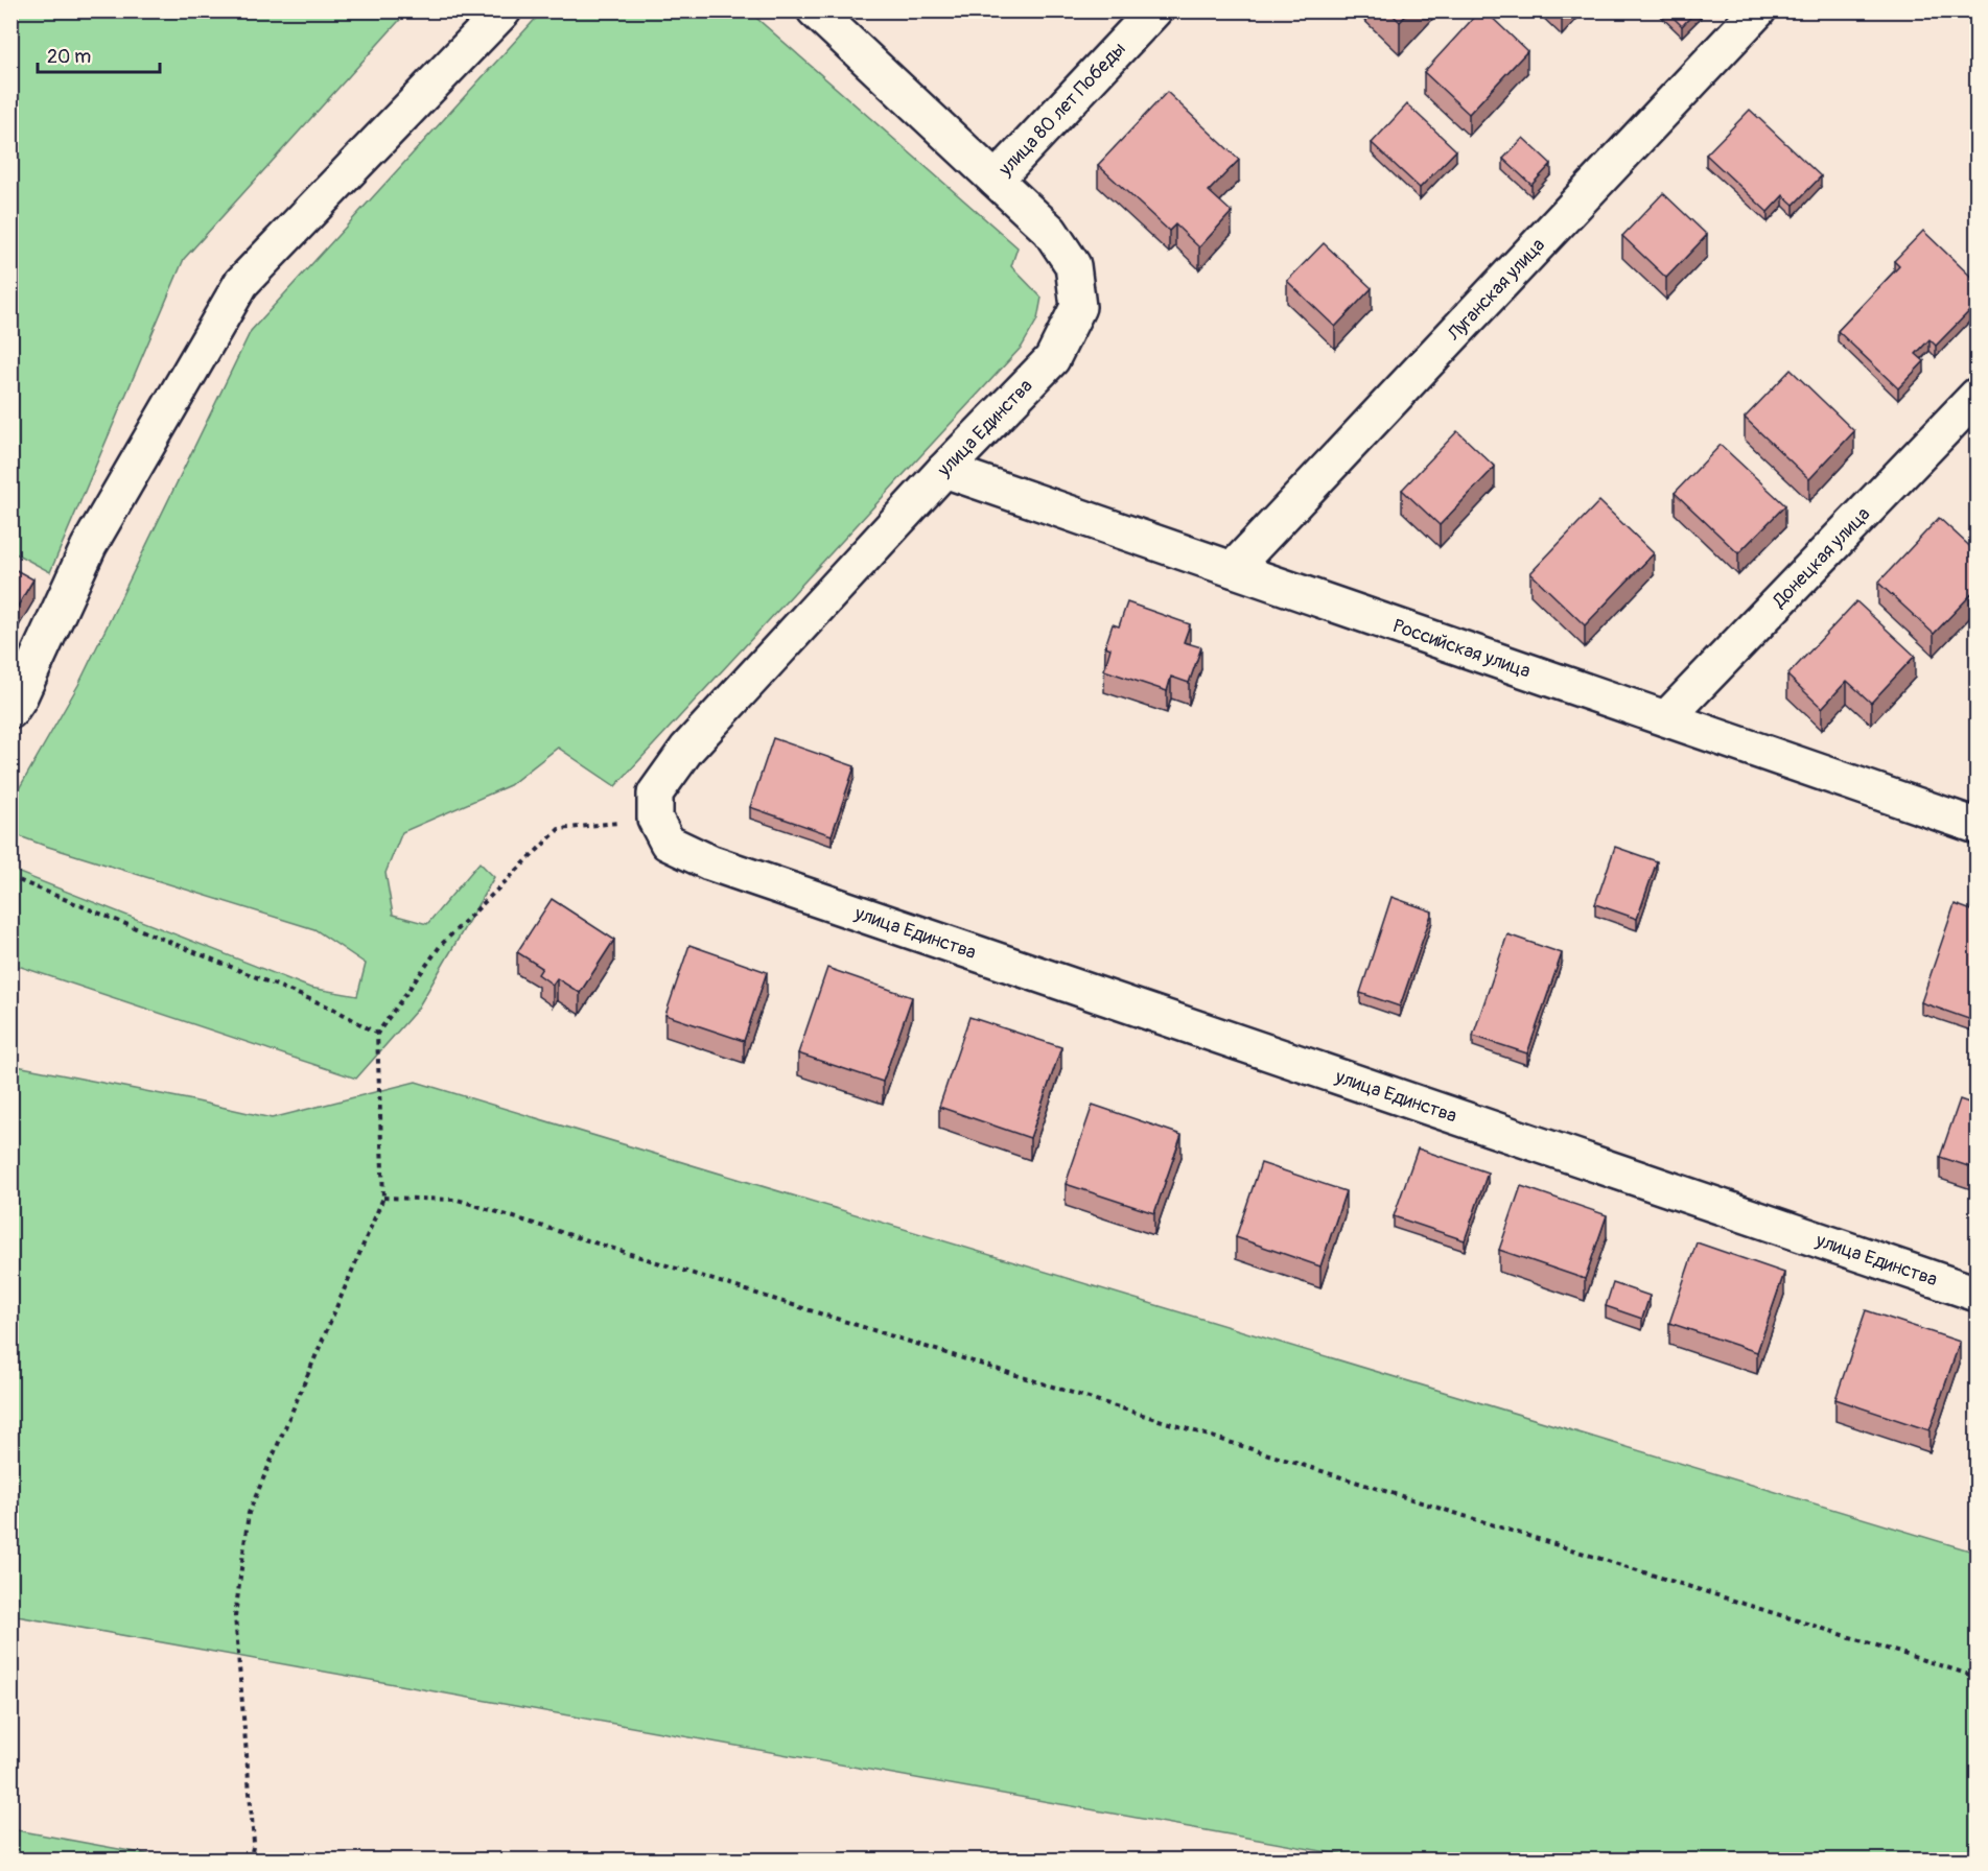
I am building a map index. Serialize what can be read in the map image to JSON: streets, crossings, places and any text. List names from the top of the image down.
{
  "streets": {
    "street": [
      "улица 80 лет Победы",
      "Луганская улица",
      "улица Единства",
      "Донецкая улица",
      "Российская улица"
    ]
  },
  "crossings": [
    ["улица 80 лет Победы", "улица Единства"],
    ["Луганская улица", "Российская улица"],
    ["улица Единства", "Российская улица"],
    ["Донецкая улица", "Российская улица"]
  ],
  "scale_bar": "20 m"
}
